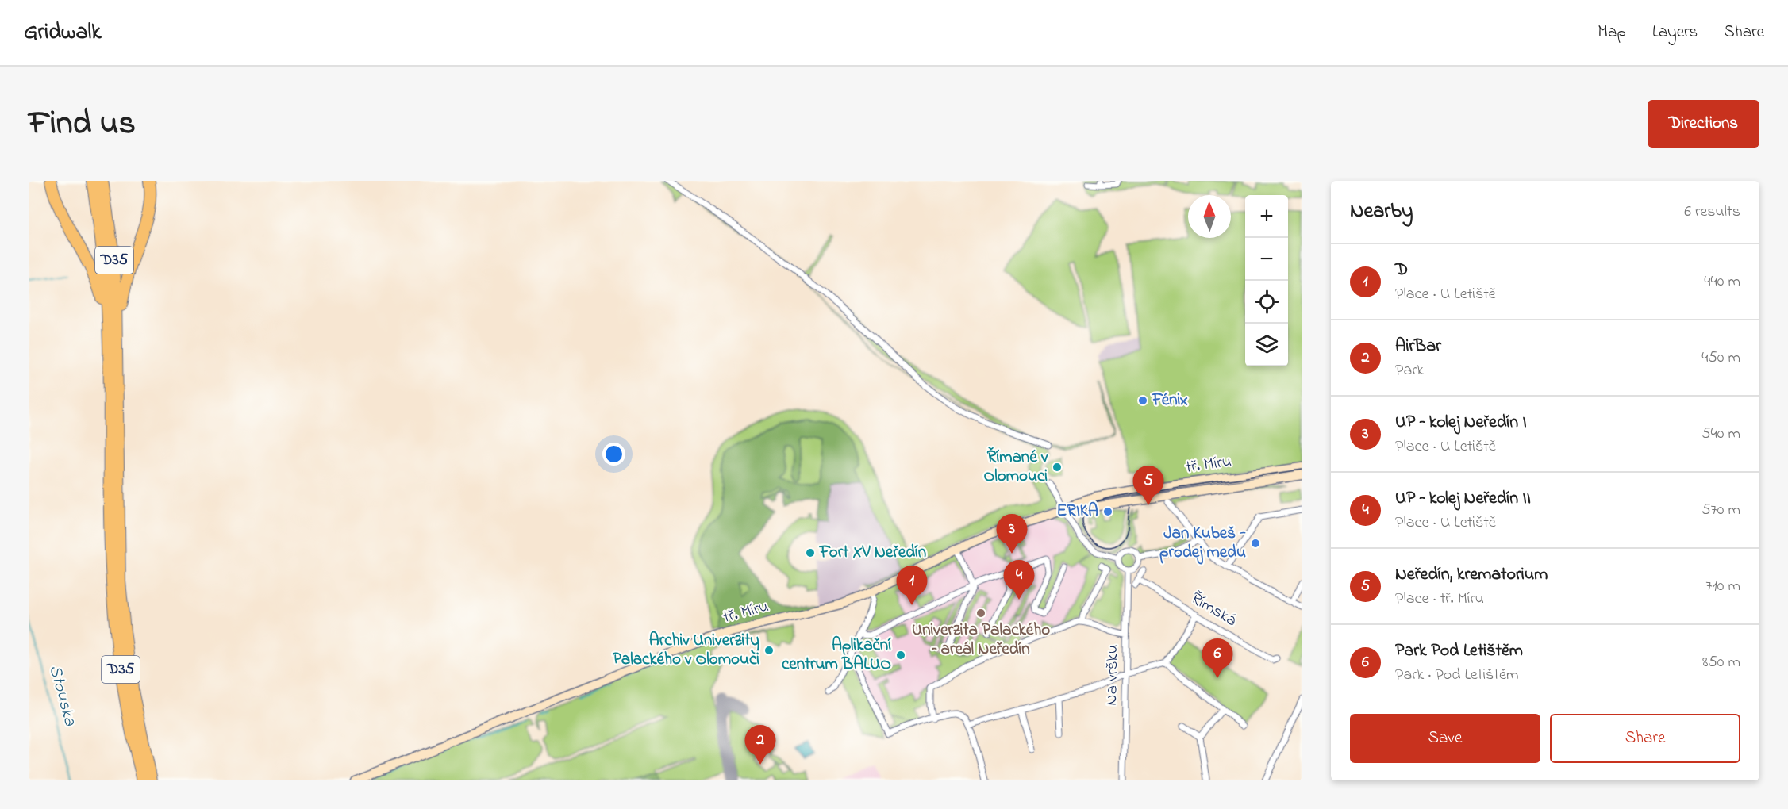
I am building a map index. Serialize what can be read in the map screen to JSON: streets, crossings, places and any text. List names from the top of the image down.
{
  "streets": {
    "highway": ["D35"],
    "main road": ["tř. Míru"],
    "street": ["Římská", "Na vršku"]
  },
  "water": ["Stouska"],
  "places": [
    "Fénix",
    "Římané v Olomouci",
    "ERIKA",
    "Jan Kubeš - prodej medu",
    "Fort XV Neředín",
    "Univerzita Palackého – areál Neředín",
    "Archiv Univerzity Palackého v Olomouci",
    "Aplikační centrum BALUO"
  ],
  "north": "top",
  "page": {
    "header": "Gridwalk",
    "nav": ["Map", "Layers", "Share"],
    "title": "Find us",
    "buttons": [
      "Directions",
      ["Save", "Share"]
    ],
    "heading": ["Nearby", "6 results"],
    "map_buttons": ["+", "−"],
    "list": [
      {
        "mark": "1",
        "name": "D",
        "note": "Place · U Letiště",
        "value": "440 m"
      },
      {
        "mark": "2",
        "name": "AirBar",
        "note": "Park",
        "value": "450 m"
      },
      {
        "mark": "3",
        "name": "UP – kolej Neředín I",
        "note": "Place · U Letiště",
        "value": "540 m"
      },
      {
        "mark": "4",
        "name": "UP – kolej Neředín II",
        "note": "Place · U Letiště",
        "value": "570 m"
      },
      {
        "mark": "5",
        "name": "Neředín, krematorium",
        "note": "Place · tř. Míru",
        "value": "710 m"
      },
      {
        "mark": "6",
        "name": "Park Pod Letištěm",
        "note": "Park · Pod Letištěm",
        "value": "850 m"
      }
    ],
    "pins": [
      "5",
      "3",
      "4",
      "1",
      "6",
      "2"
    ]
  }
}
